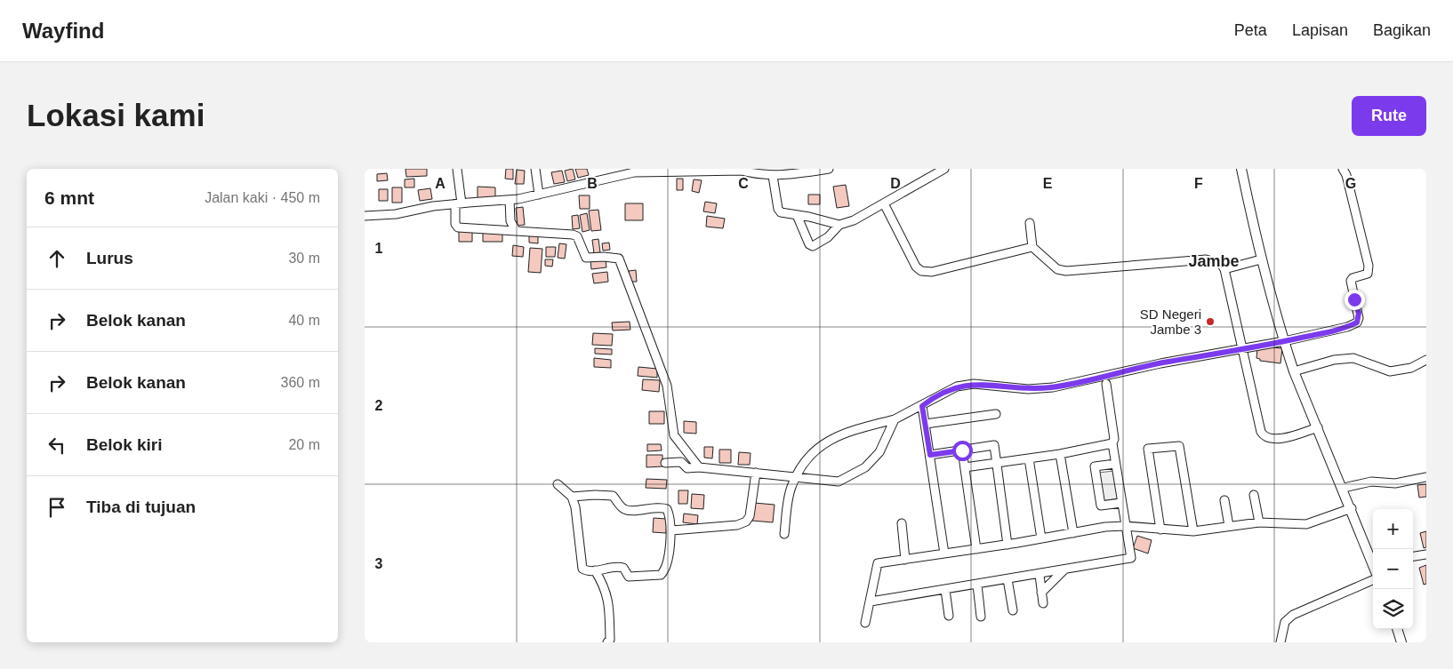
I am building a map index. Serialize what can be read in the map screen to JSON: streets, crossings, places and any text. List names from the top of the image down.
{
  "districts": ["Jambe"],
  "places": ["SD Negeri Jambe 3"],
  "page": {
    "header": "Wayfind",
    "nav": ["Peta", "Lapisan", "Bagikan"],
    "buttons": "Rute",
    "title": "Lokasi kami",
    "heading": ["6 mnt", "Jalan kaki · 450 m"],
    "list": [
      ["Lurus", "30 m"],
      ["Belok kanan", "40 m"],
      ["Belok kanan", "360 m"],
      ["Belok kiri", "20 m"],
      "Tiba di tujuan"
    ],
    "map_buttons": ["+", "−"]
  },
  "grid": {
    "columns": [
      "A",
      "B",
      "C",
      "D",
      "E",
      "F",
      "G"
    ],
    "rows": ["1", "2", "3"]
  }
}
